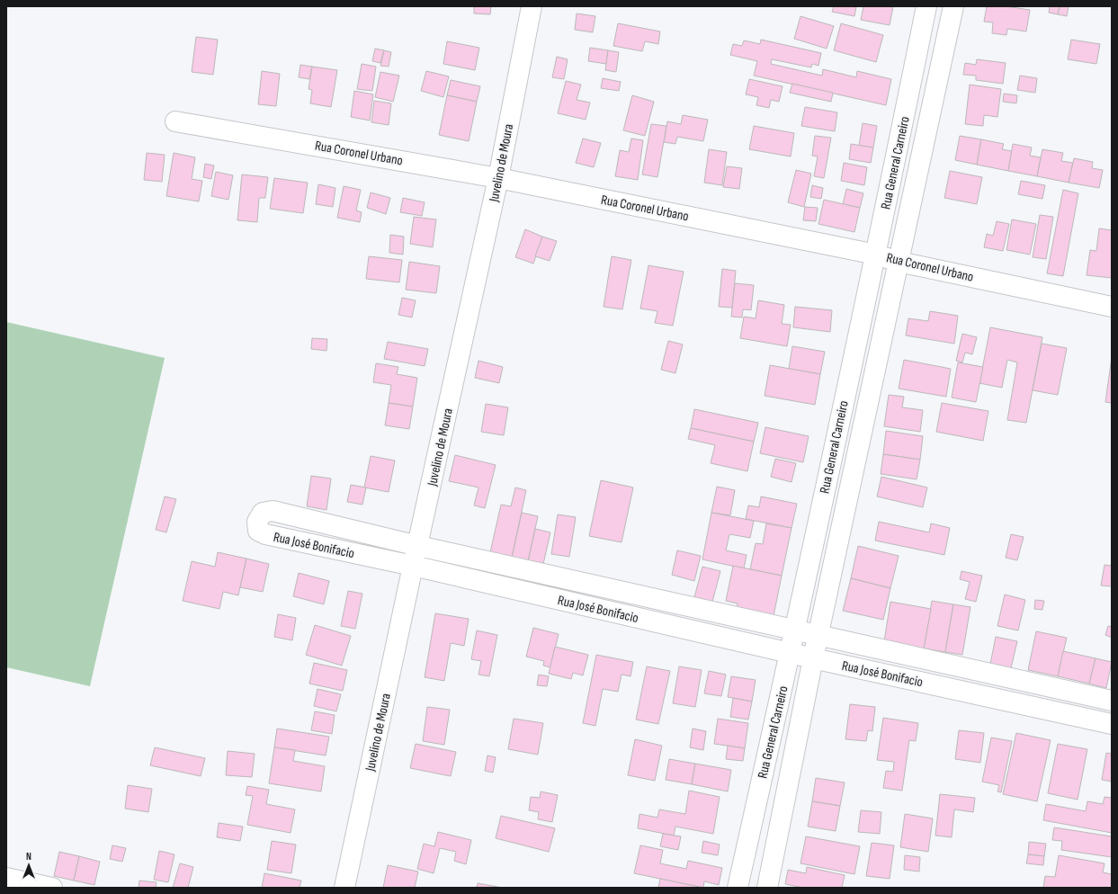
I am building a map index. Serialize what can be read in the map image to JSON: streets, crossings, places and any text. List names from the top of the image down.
{
  "streets": {
    "street": [
      "Rua Coronel Urbano",
      "Juvelino de Moura",
      "Rua General Carneiro",
      "Rua José Bonifacio"
    ]
  },
  "crossings": [
    ["Rua Coronel Urbano", "Juvelino de Moura"],
    ["Rua Coronel Urbano", "Rua General Carneiro"],
    ["Juvelino de Moura", "Rua José Bonifacio"],
    ["Rua General Carneiro", "Rua José Bonifacio"]
  ],
  "north": "top"
}
